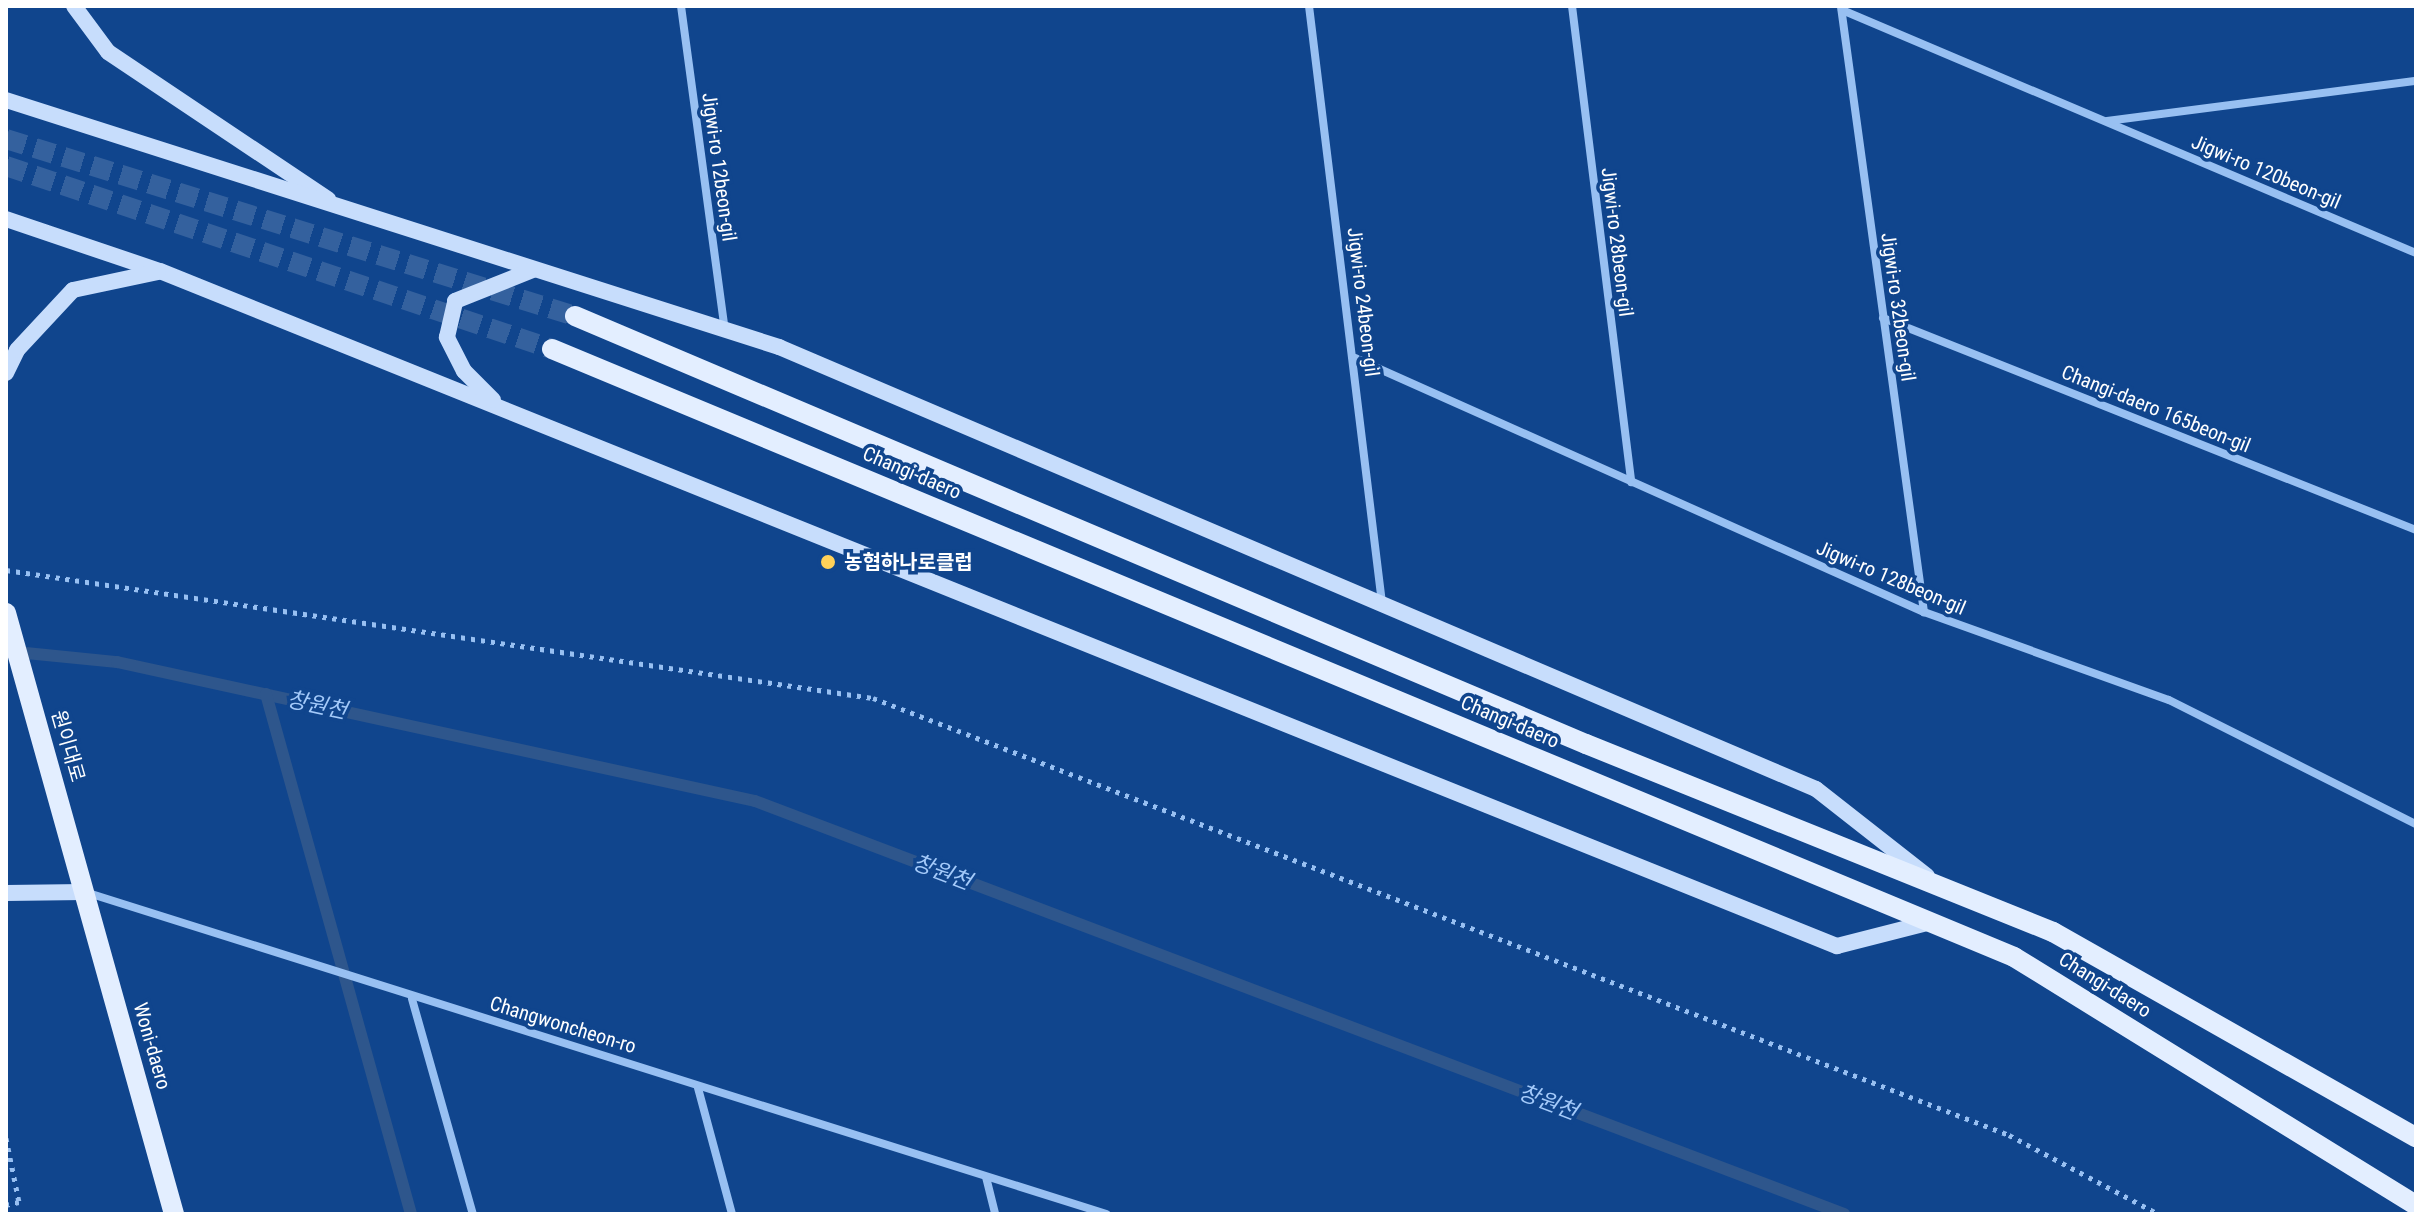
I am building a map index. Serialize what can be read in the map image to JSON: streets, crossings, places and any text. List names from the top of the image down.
{
  "streets": {
    "main road": [
      "Changi-daero",
      "원이대로",
      "Changwoncheon-ro",
      "Woni-daero"
    ],
    "street": [
      "Jigwi-ro 12beon-gil",
      "Jigwi-ro 120beon-gil",
      "Jigwi-ro 28beon-gil",
      "Jigwi-ro 24beon-gil",
      "Jigwi-ro 32beon-gil",
      "Changi-daero 165beon-gil",
      "Jigwi-ro 128beon-gil"
    ]
  },
  "crossings": [
    ["Jigwi-ro 120beon-gil", "Jigwi-ro 32beon-gil"],
    ["Jigwi-ro 28beon-gil", "Jigwi-ro 128beon-gil"],
    ["Jigwi-ro 24beon-gil", "Jigwi-ro 128beon-gil"],
    ["Jigwi-ro 32beon-gil", "Changi-daero 165beon-gil"],
    ["Jigwi-ro 32beon-gil", "Jigwi-ro 128beon-gil"],
    ["원이대로", "Changwoncheon-ro"],
    ["원이대로", "Woni-daero"],
    ["Changwoncheon-ro", "Woni-daero"]
  ],
  "water": ["창원천"],
  "places": ["농협하나로클럽"]
}
